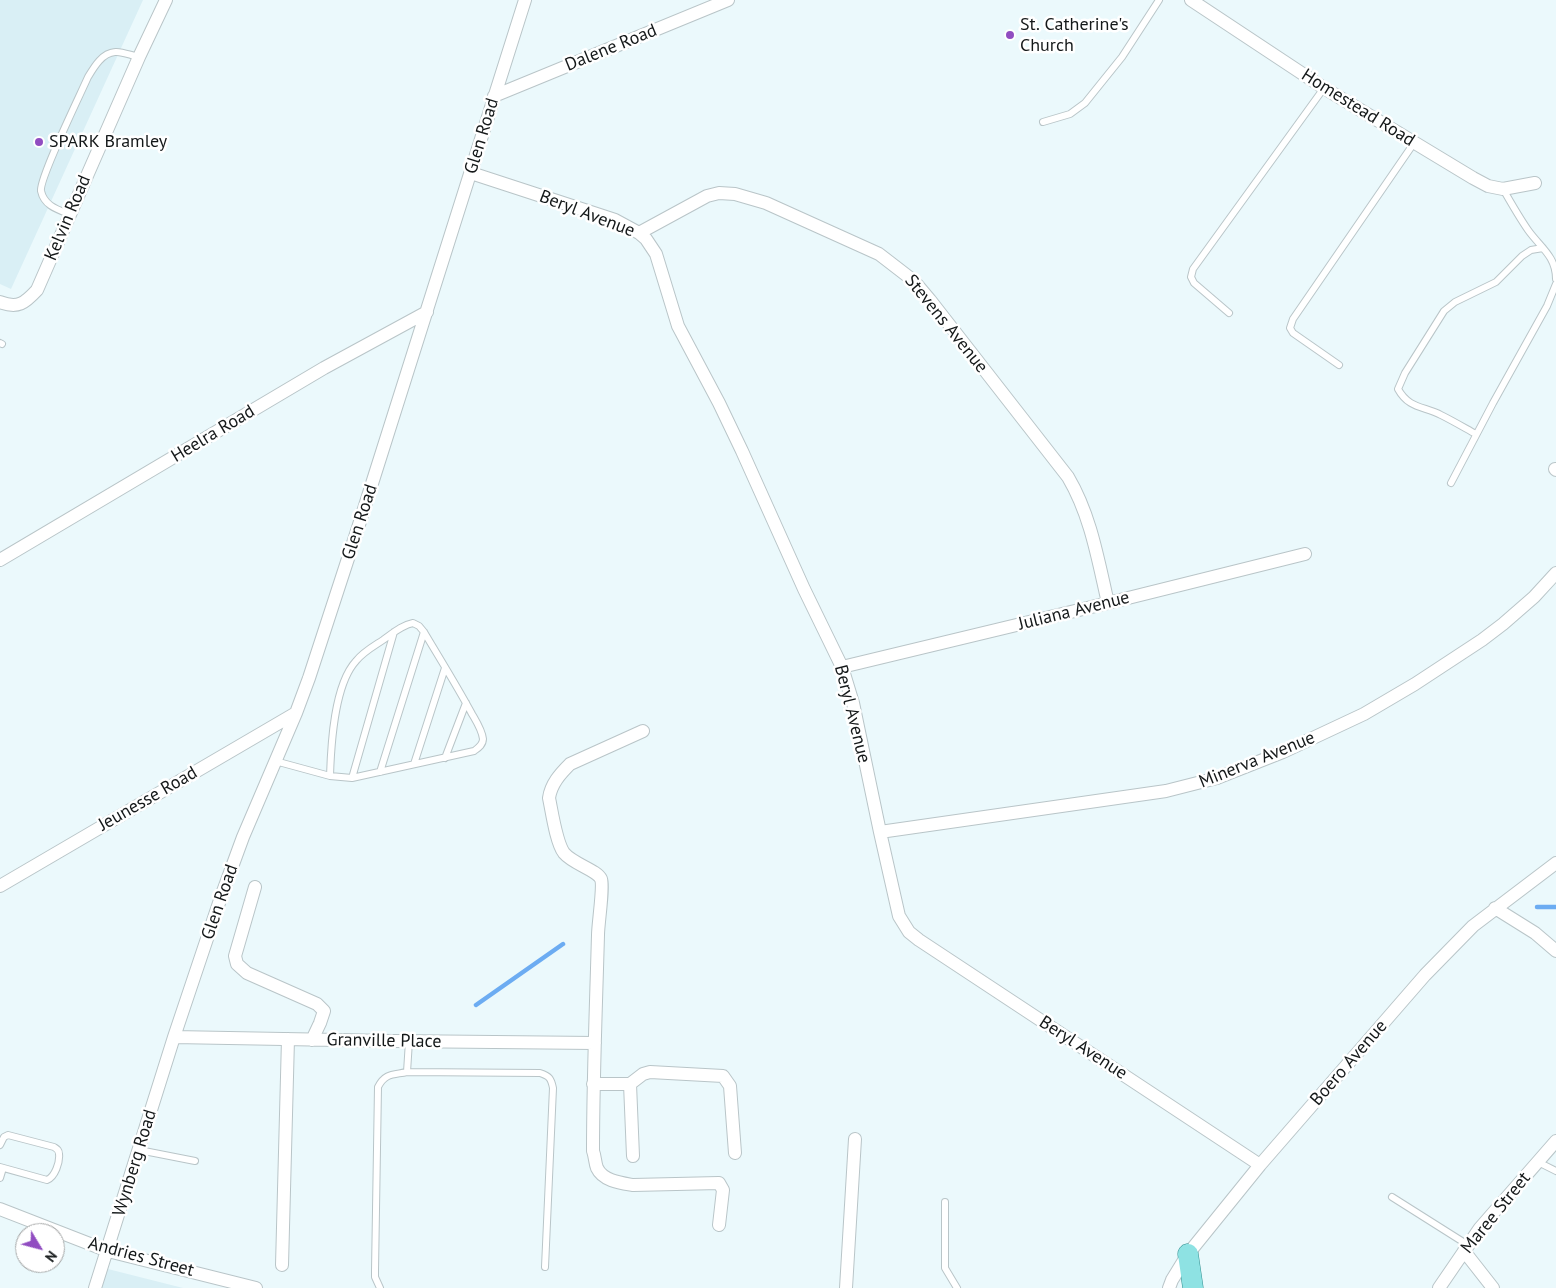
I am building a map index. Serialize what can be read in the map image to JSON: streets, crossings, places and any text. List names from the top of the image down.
{
  "streets": {
    "street": [
      "Dalene Road",
      "Homestead Road",
      "Glen Road",
      "Beryl Avenue",
      "Kelvin Road",
      "Stevens Avenue",
      "Heelra Road",
      "Juliana Avenue",
      "Minerva Avenue",
      "Jeunesse Road",
      "Granville Place",
      "Boero Avenue",
      "Wynberg Road",
      "Maree Street",
      "Andries Street"
    ]
  },
  "crossings": [
    ["Dalene Road", "Glen Road"],
    ["Glen Road", "Beryl Avenue"],
    ["Glen Road", "Heelra Road"],
    ["Glen Road", "Jeunesse Road"],
    ["Glen Road", "Granville Place"],
    ["Glen Road", "Wynberg Road"],
    ["Beryl Avenue", "Stevens Avenue"],
    ["Beryl Avenue", "Juliana Avenue"],
    ["Beryl Avenue", "Minerva Avenue"],
    ["Beryl Avenue", "Boero Avenue"],
    ["Stevens Avenue", "Juliana Avenue"],
    ["Granville Place", "Wynberg Road"],
    ["Wynberg Road", "Andries Street"]
  ],
  "places": ["St. Catherine's Church", "SPARK Bramley"],
  "north": "bottom right"
}
